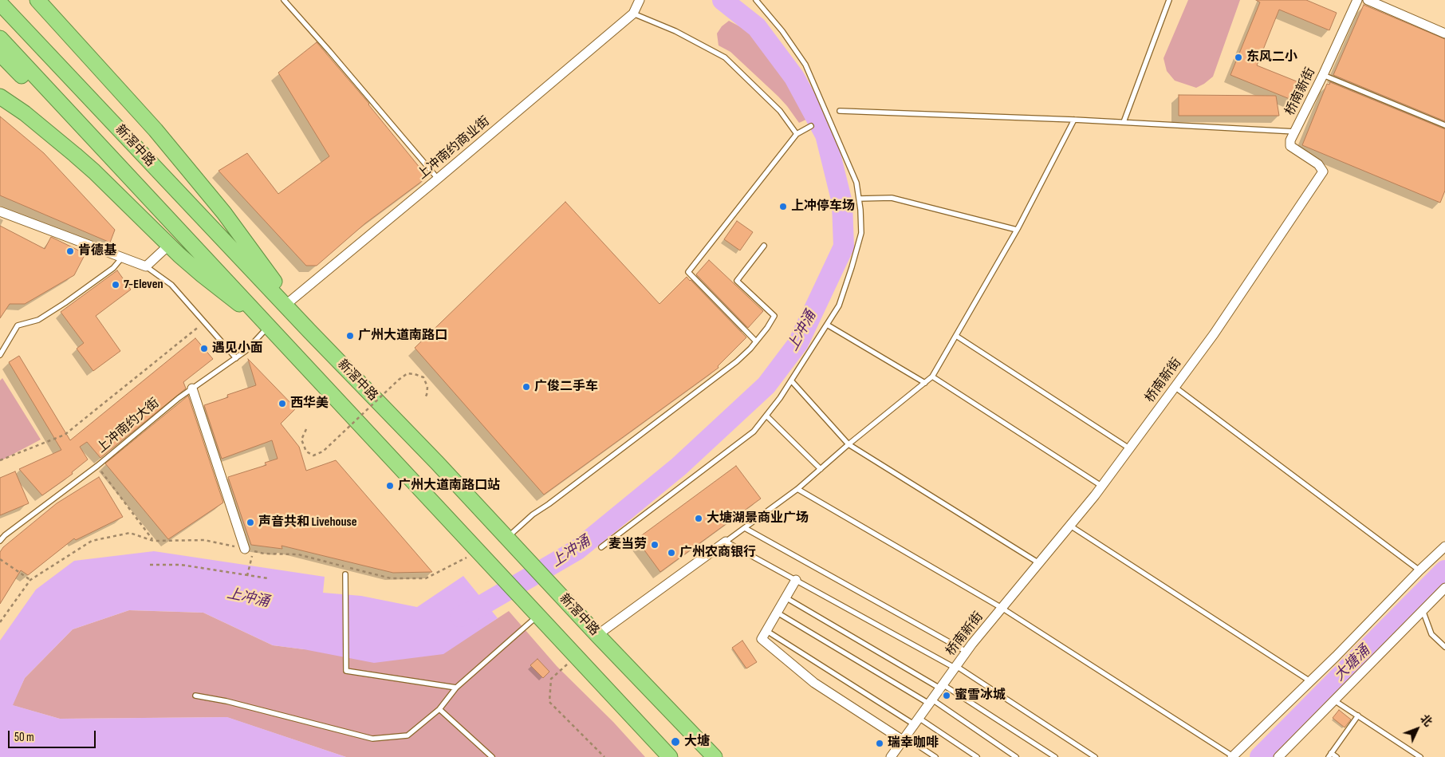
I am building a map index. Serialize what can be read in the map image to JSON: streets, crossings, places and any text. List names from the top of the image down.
{
  "streets": {
    "highway": ["新滘中路"],
    "street": ["桥南新街", "上冲南约商业街"],
    "lane": ["上冲南约大街"]
  },
  "crossings": [
    ["新滘中路", "上冲南约大街"]
  ],
  "water": ["上冲涌", "大塘涌"],
  "places": [
    "东风二小",
    "上冲停车场",
    "肯德基",
    "7-Eleven",
    "广州大道南路口",
    "遇见小面",
    "广俊二手车",
    "西华美",
    "广州大道南路口站",
    "大塘湖景商业广场",
    "声音共和 Livehouse",
    "麦当劳",
    "广州农商银行",
    "蜜雪冰城",
    "大塘",
    "瑞幸咖啡"
  ],
  "scale_bar": "50 m",
  "north": "top right"
}
